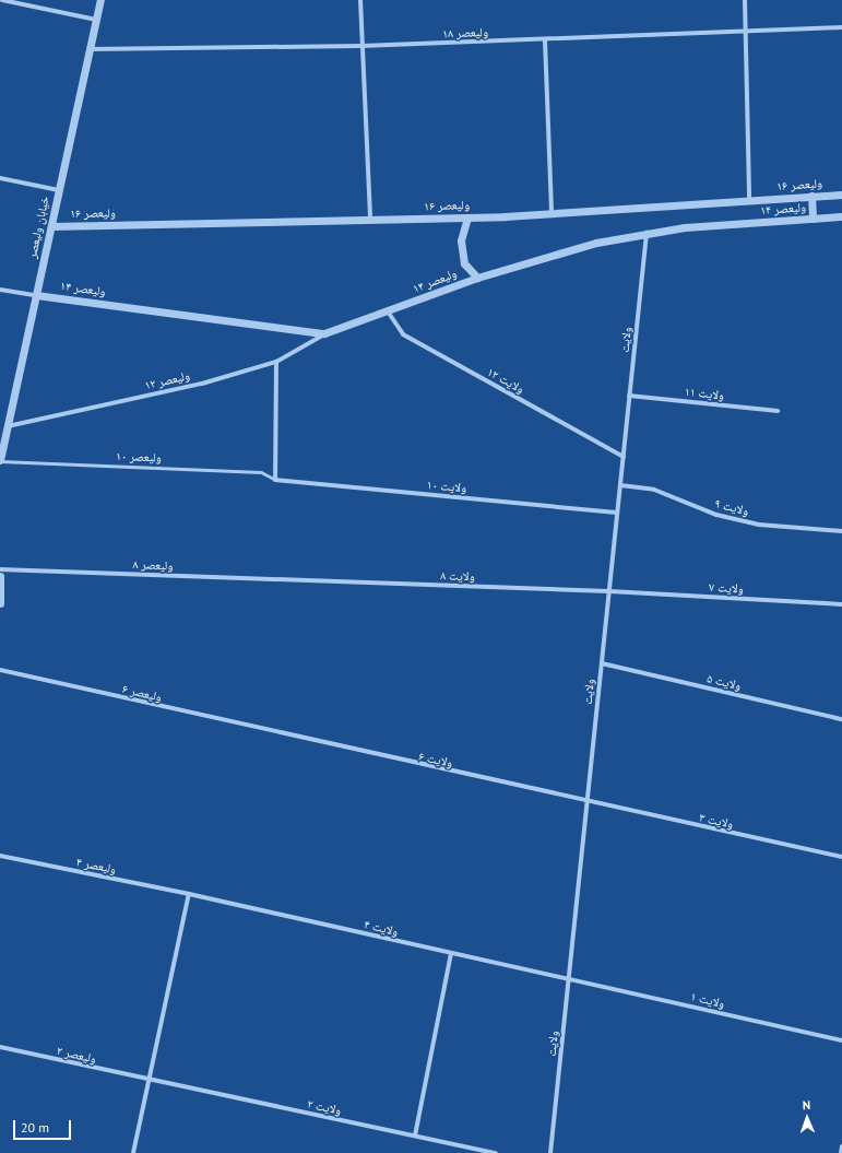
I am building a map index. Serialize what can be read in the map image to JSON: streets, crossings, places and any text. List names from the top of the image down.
{
  "streets": {
    "street": [
      "ولیعصر ۱۸",
      "ولیعصر ۱۶",
      "ولیعصر ۱۴",
      "خیابان ولیعصر",
      "ولایت",
      "ولیعصر ۱۲",
      "ولایت ۱۲",
      "ولایت ۱۱",
      "ولایت ۱۰",
      "ولایت ۹",
      "ولیعصر ۸",
      "ولایت ۸",
      "ولایت ۷",
      "ولایت ۵",
      "ولیعصر ۶",
      "ولایت ۶",
      "ولایت ۳",
      "ولیعصر ۴",
      "ولایت ۴",
      "ولایت ۱",
      "ولیعصر ۲",
      "ولایت ۲"
    ],
    "lane": ["ولیعصر ۱۰"]
  },
  "crossings": [
    ["ولیعصر ۱۸", "خیابان ولیعصر"],
    ["ولیعصر ۱۶", "خیابان ولیعصر"],
    ["ولیعصر ۱۴", "خیابان ولیعصر"],
    ["ولیعصر ۱۴", "ولایت"],
    ["ولیعصر ۱۴", "ولیعصر ۱۲"],
    ["ولیعصر ۱۴", "ولایت ۱۲"],
    ["خیابان ولیعصر", "ولیعصر ۱۲"],
    ["خیابان ولیعصر", "ولیعصر ۱۰"],
    ["ولایت", "ولایت ۱۲"],
    ["ولایت", "ولایت ۱۱"],
    ["ولایت", "ولایت ۱۰"],
    ["ولایت", "ولایت ۹"],
    ["ولایت", "ولایت ۸"],
    ["ولایت", "ولایت ۷"],
    ["ولایت", "ولایت ۵"],
    ["ولایت", "ولایت ۶"],
    ["ولایت", "ولایت ۳"],
    ["ولایت", "ولایت ۴"],
    ["ولایت", "ولایت ۱"],
    ["ولیعصر ۱۰", "ولایت ۱۰"],
    ["ولیعصر ۸", "ولایت ۸"],
    ["ولایت ۸", "ولایت ۷"],
    ["ولیعصر ۶", "ولایت ۶"],
    ["ولایت ۶", "ولایت ۳"],
    ["ولیعصر ۴", "ولایت ۴"],
    ["ولایت ۴", "ولایت ۱"],
    ["ولیعصر ۲", "ولایت ۲"]
  ],
  "scale_bar": "20 m",
  "north": "top"
}
